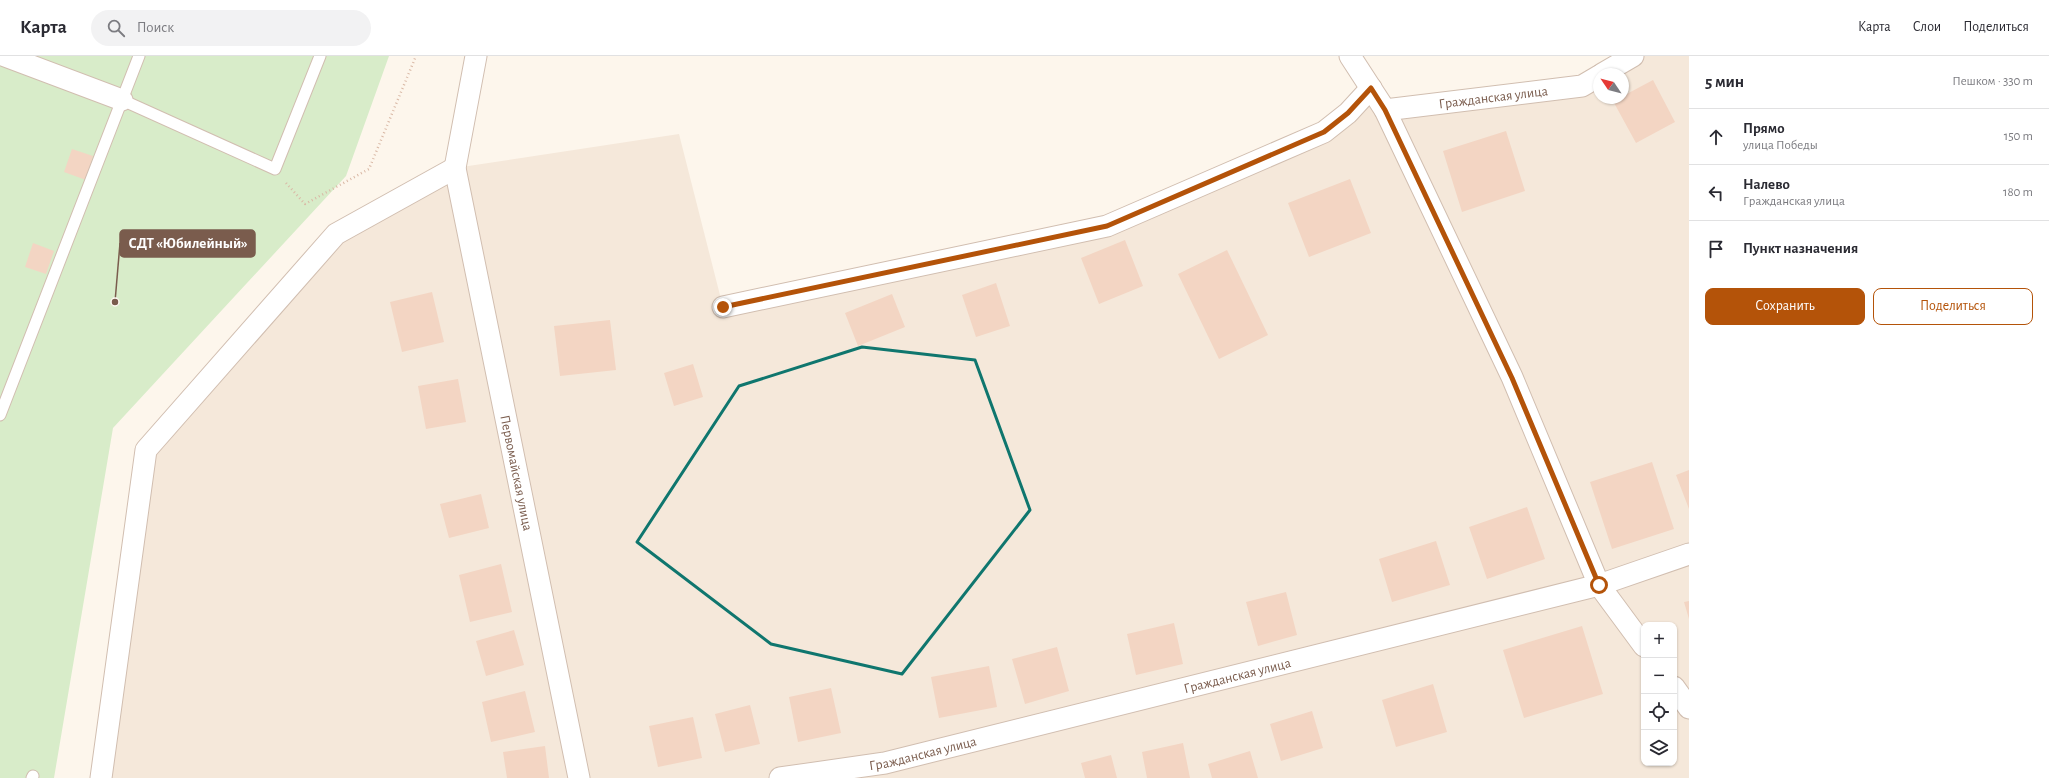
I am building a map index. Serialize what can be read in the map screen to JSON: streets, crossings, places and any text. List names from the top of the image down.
{
  "streets": {
    "street": ["Гражданская улица", "Первомайская улица"]
  },
  "places": ["СДТ «Юбилейный»"],
  "north": "top left",
  "page": {
    "header": "Карта",
    "search": "Поиск",
    "nav": ["Карта", "Слои", "Поделиться"],
    "heading": ["5 мин", "Пешком · 330 m"],
    "list": [
      ["Прямо", "улица Победы", "150 m"],
      ["Налево", "Гражданская улица", "180 m"],
      "Пункт назначения"
    ],
    "buttons": ["Сохранить", "Поделиться"],
    "map_buttons": ["+", "−"]
  }
}
